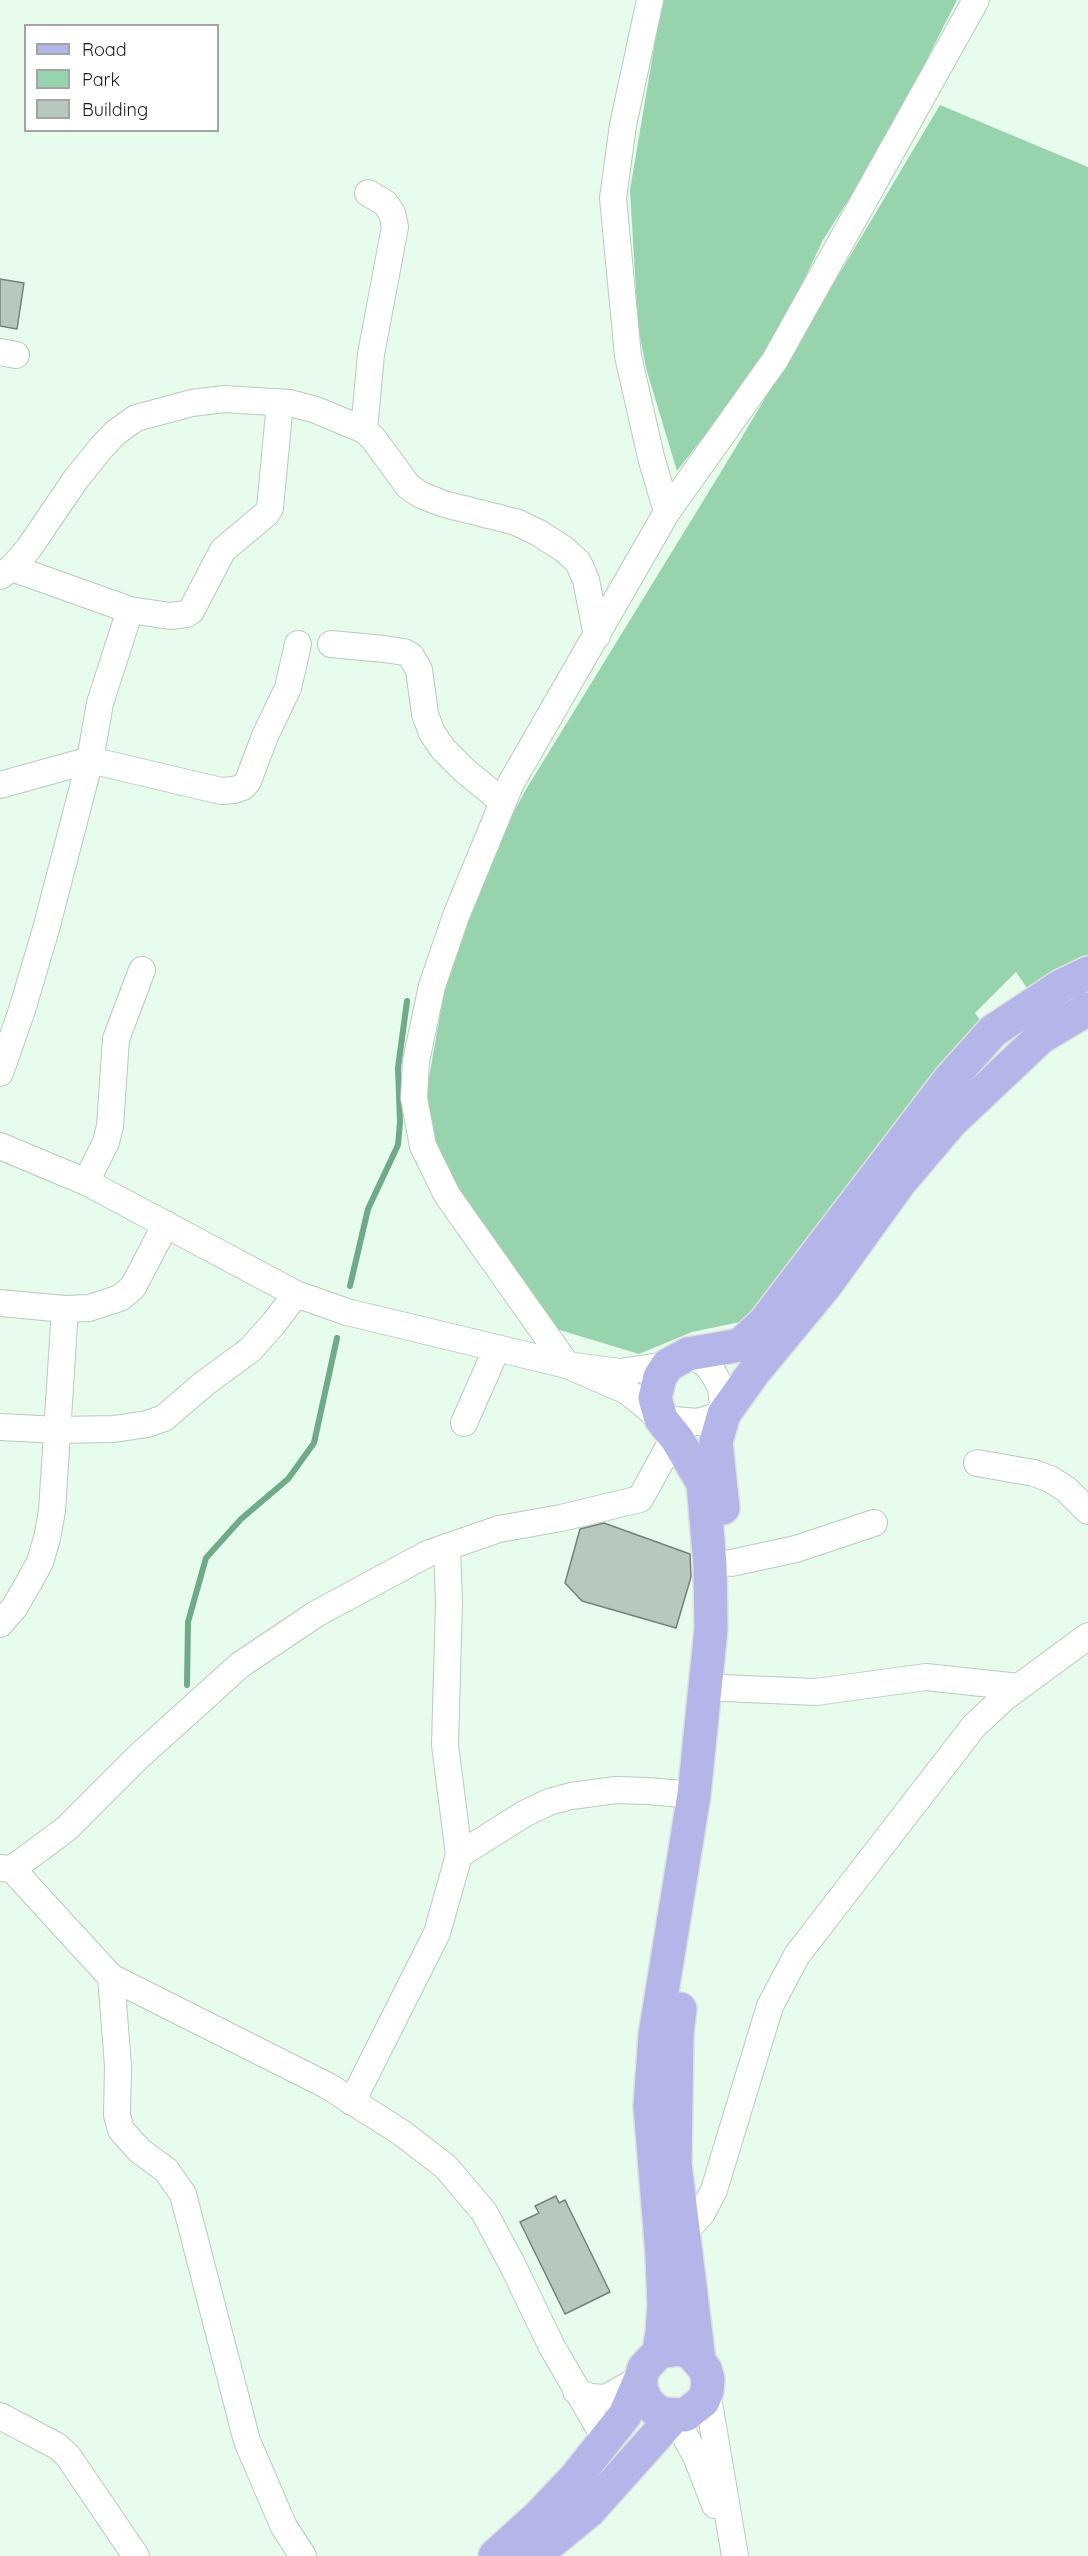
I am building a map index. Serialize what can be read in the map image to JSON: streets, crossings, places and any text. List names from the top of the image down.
{
  "legend": ["Road", "Park", "Building"]
}
